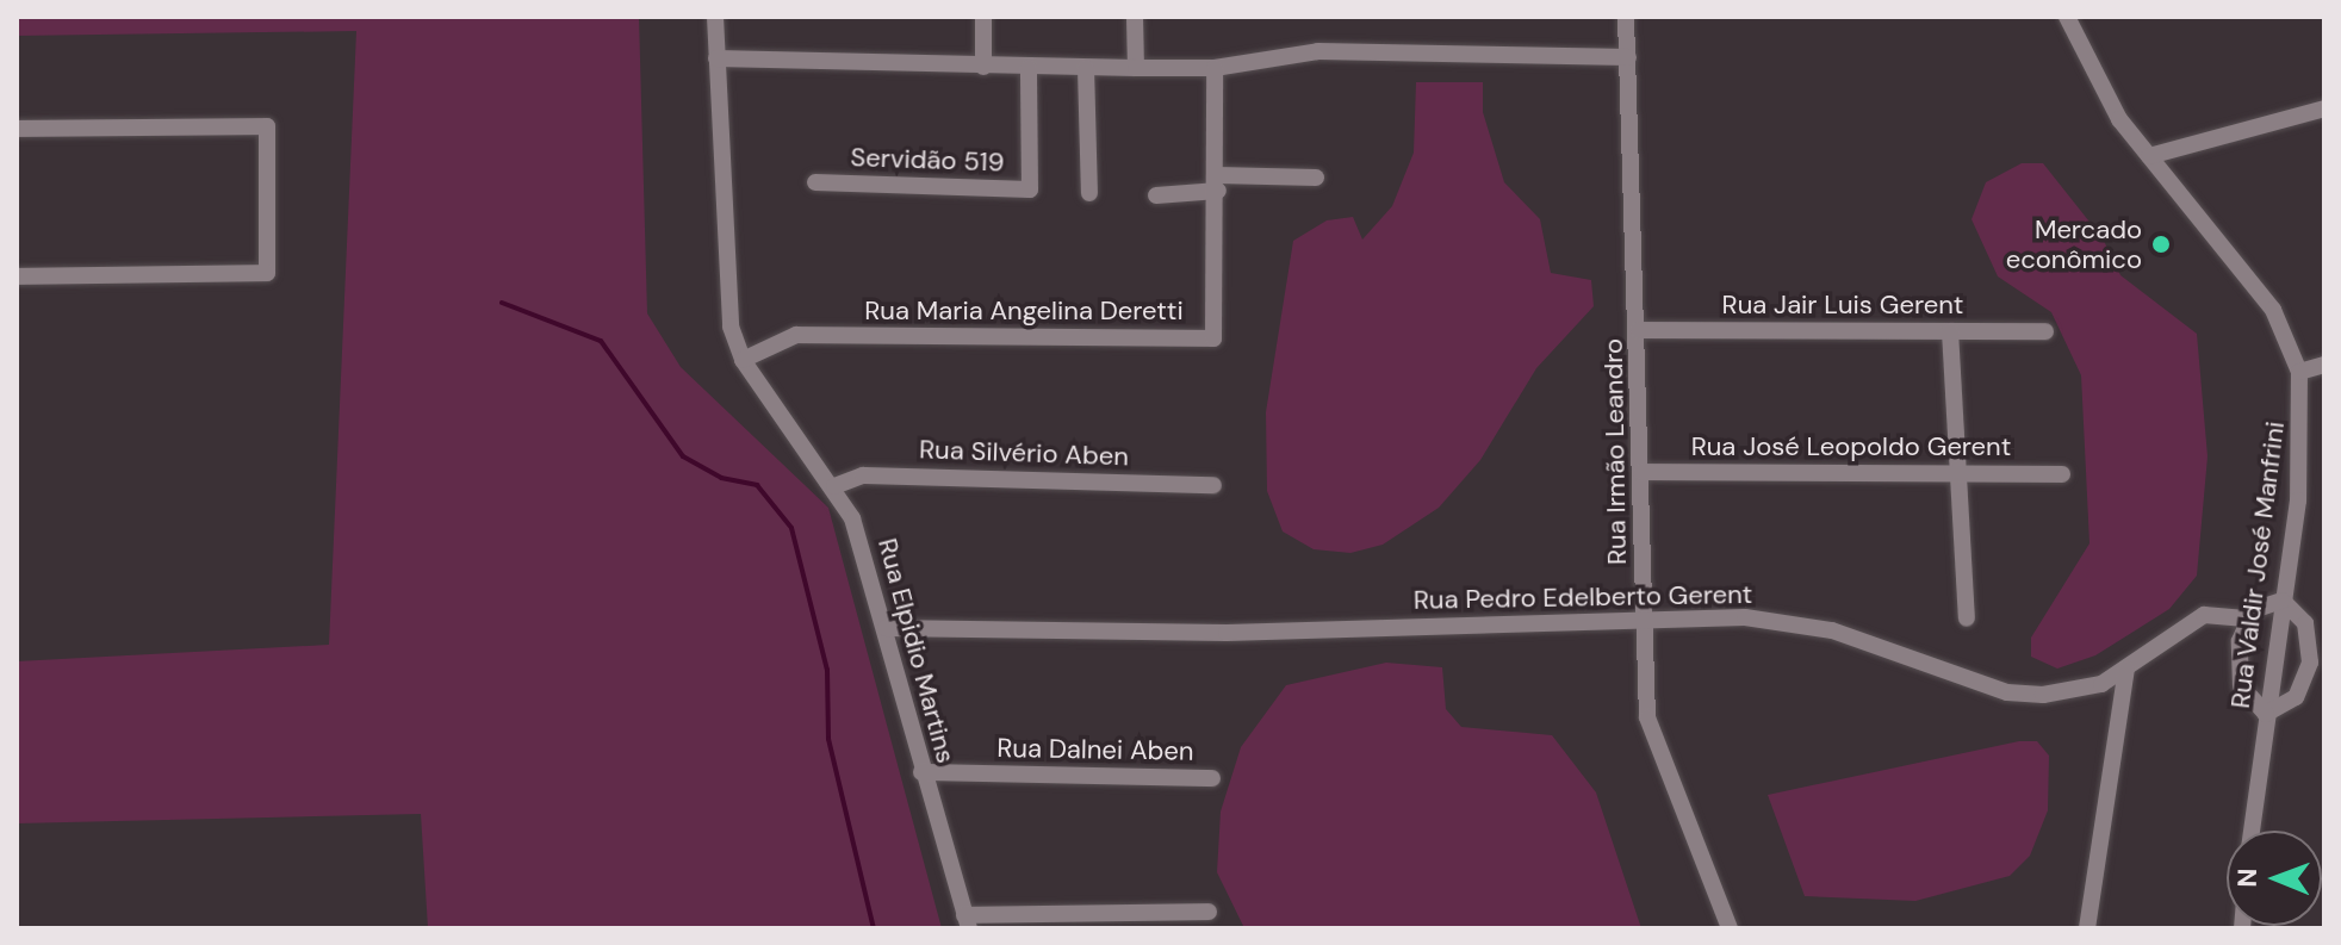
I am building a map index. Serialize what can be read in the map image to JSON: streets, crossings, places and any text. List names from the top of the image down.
{
  "streets": {
    "street": [
      "Servidão 519",
      "Rua Jair Luis Gerent",
      "Rua Maria Angelina Deretti",
      "Rua José Leopoldo Gerent",
      "Rua Irmão Leandro",
      "Rua Silvério Aben",
      "Rua Valdir José Manfrini",
      "Rua Pedro Edelberto Gerent",
      "Rua Elpidio Martins",
      "Rua Dalnei Aben"
    ]
  },
  "crossings": [
    ["Rua Jair Luis Gerent", "Rua Irmão Leandro"],
    ["Rua Maria Angelina Deretti", "Rua Elpidio Martins"],
    ["Rua José Leopoldo Gerent", "Rua Irmão Leandro"],
    ["Rua Irmão Leandro", "Rua Pedro Edelberto Gerent"],
    ["Rua Silvério Aben", "Rua Elpidio Martins"],
    ["Rua Pedro Edelberto Gerent", "Rua Elpidio Martins"],
    ["Rua Elpidio Martins", "Rua Dalnei Aben"]
  ],
  "places": ["Mercado econômico"],
  "north": "left"
}
